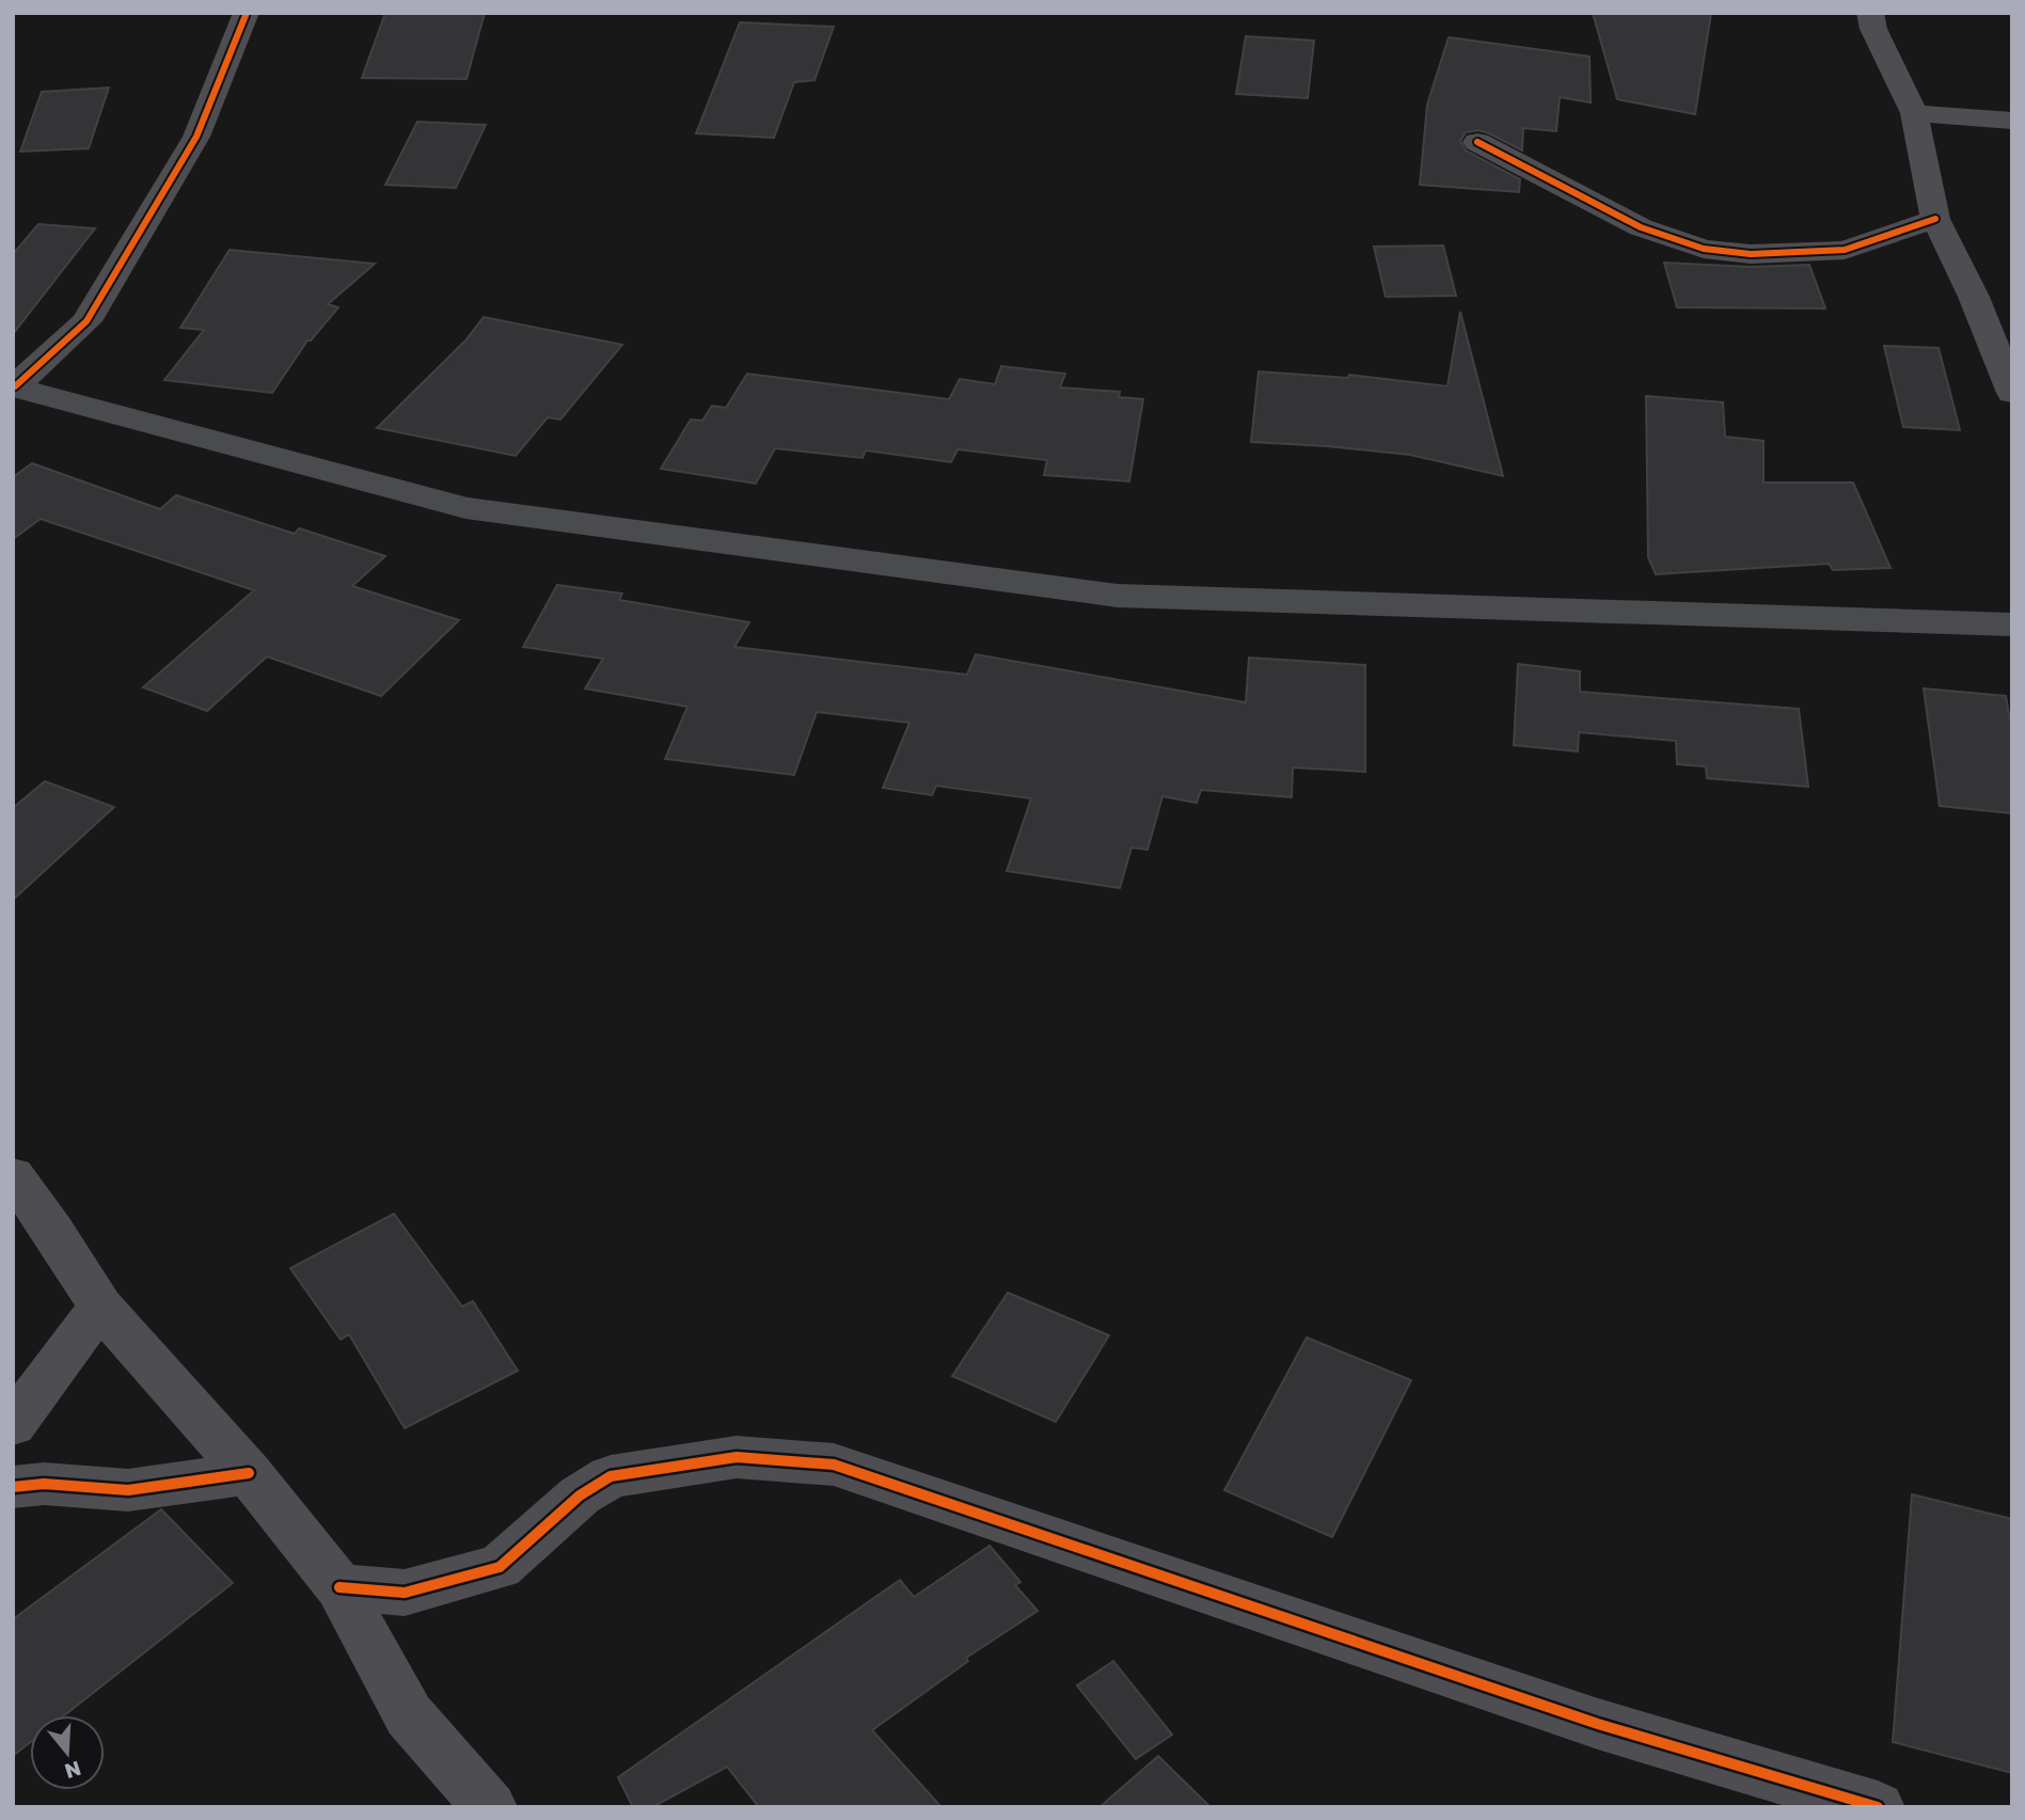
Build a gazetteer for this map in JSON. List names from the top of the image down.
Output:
{
  "north": "bottom"
}
